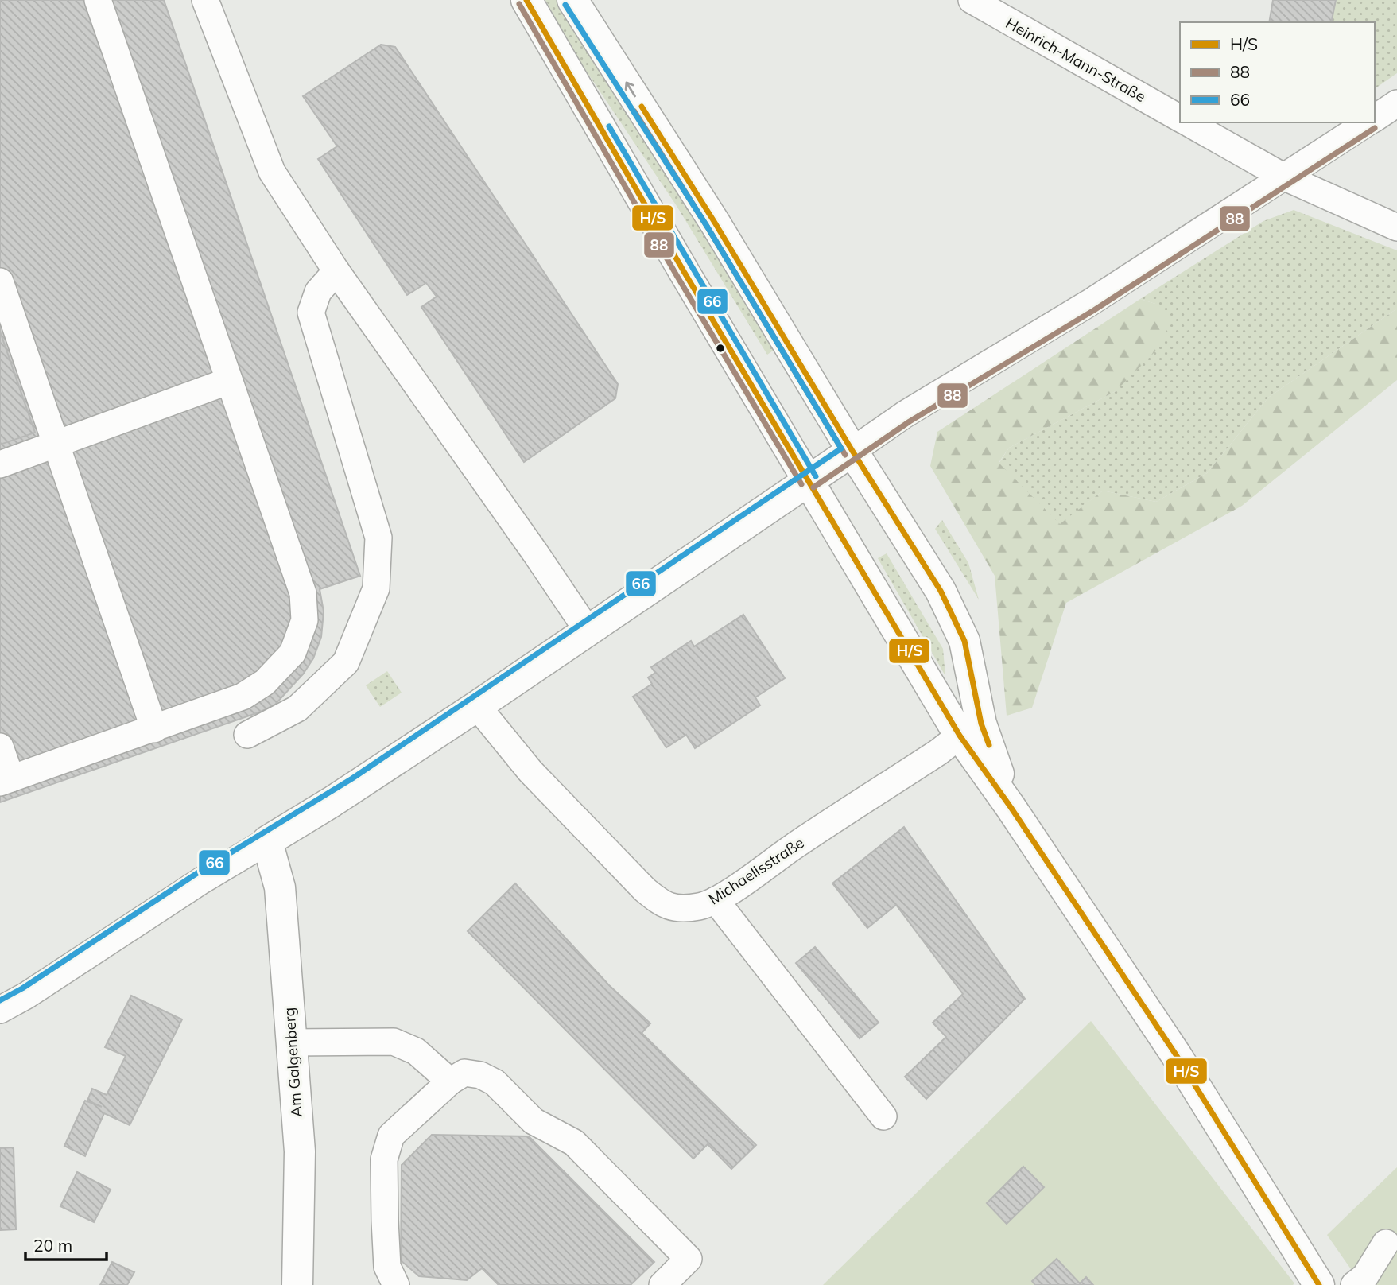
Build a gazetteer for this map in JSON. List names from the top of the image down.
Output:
{
  "streets": {
    "main road": ["Am Galgenberg"],
    "street": ["Heinrich-Mann-Straße", "Michaelisstraße"]
  },
  "lines": ["transit line H/S", "transit line 88", "transit line 66"],
  "legend": ["H/S", "88", "66"],
  "scale_bar": "20 m"
}
